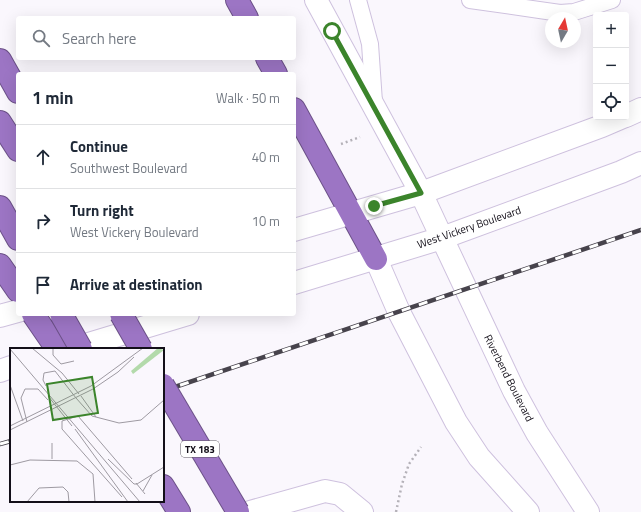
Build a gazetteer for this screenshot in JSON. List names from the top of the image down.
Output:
{
  "streets": {
    "highway": ["TX 183"],
    "main road": ["West Vickery Boulevard", "Riverbend Boulevard"]
  },
  "crossings": [
    ["West Vickery Boulevard", "Riverbend Boulevard"]
  ],
  "north": "top",
  "page": {
    "map_buttons": ["+", "−"],
    "search": "Search here",
    "heading": ["1 min", "Walk · 50 m"],
    "list": [
      ["Continue", "Southwest Boulevard", "40 m"],
      ["Turn right", "West Vickery Boulevard", "10 m"],
      "Arrive at destination"
    ]
  }
}
